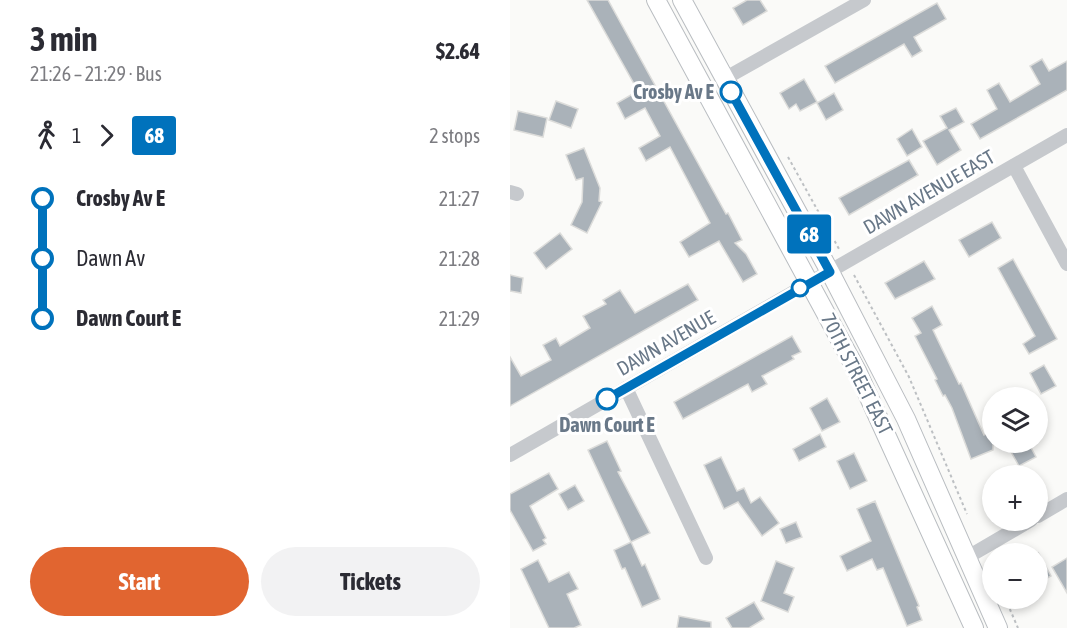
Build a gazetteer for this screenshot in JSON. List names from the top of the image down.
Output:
{
  "streets": {
    "main road": ["70TH STREET EAST"],
    "street": ["DAWN AVENUE EAST", "DAWN AVENUE"]
  },
  "crossings": [
    ["DAWN AVENUE EAST", "DAWN AVENUE"],
    ["DAWN AVENUE EAST", "70TH STREET EAST"],
    ["DAWN AVENUE", "70TH STREET EAST"]
  ],
  "places": ["Crosby Av E", "Dawn Court E"],
  "lines": ["bus line 68"],
  "page": {
    "heading": ["3 min", "21:26 – 21:29 · Bus", "$2.64"],
    "on_map": "68",
    "legs": ["1", "68", "2 stops"],
    "list": [
      {
        "name": "Crosby Av E",
        "value": "21:27"
      },
      {
        "name": "Dawn Av",
        "value": "21:28"
      },
      {
        "name": "Dawn Court E",
        "value": "21:29"
      }
    ],
    "map_buttons": ["+", "−"],
    "buttons": ["Start", "Tickets"]
  }
}
